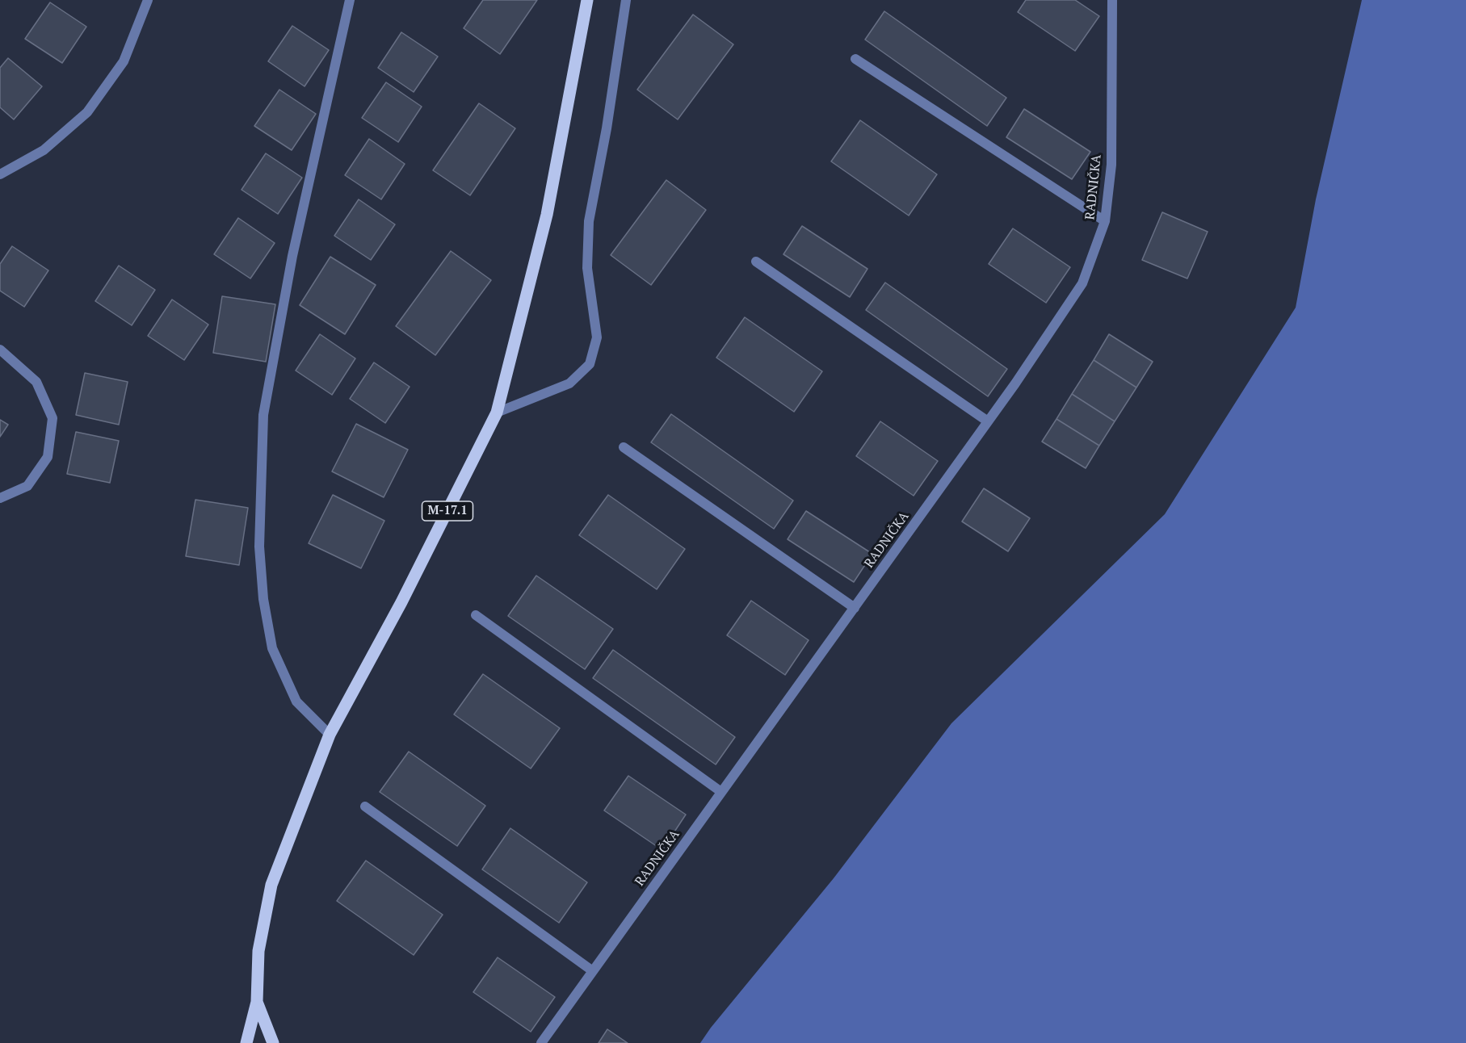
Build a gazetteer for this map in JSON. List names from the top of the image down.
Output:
{
  "streets": {
    "main road": ["M-17.1"],
    "street": ["RADNIČKA"]
  }
}
